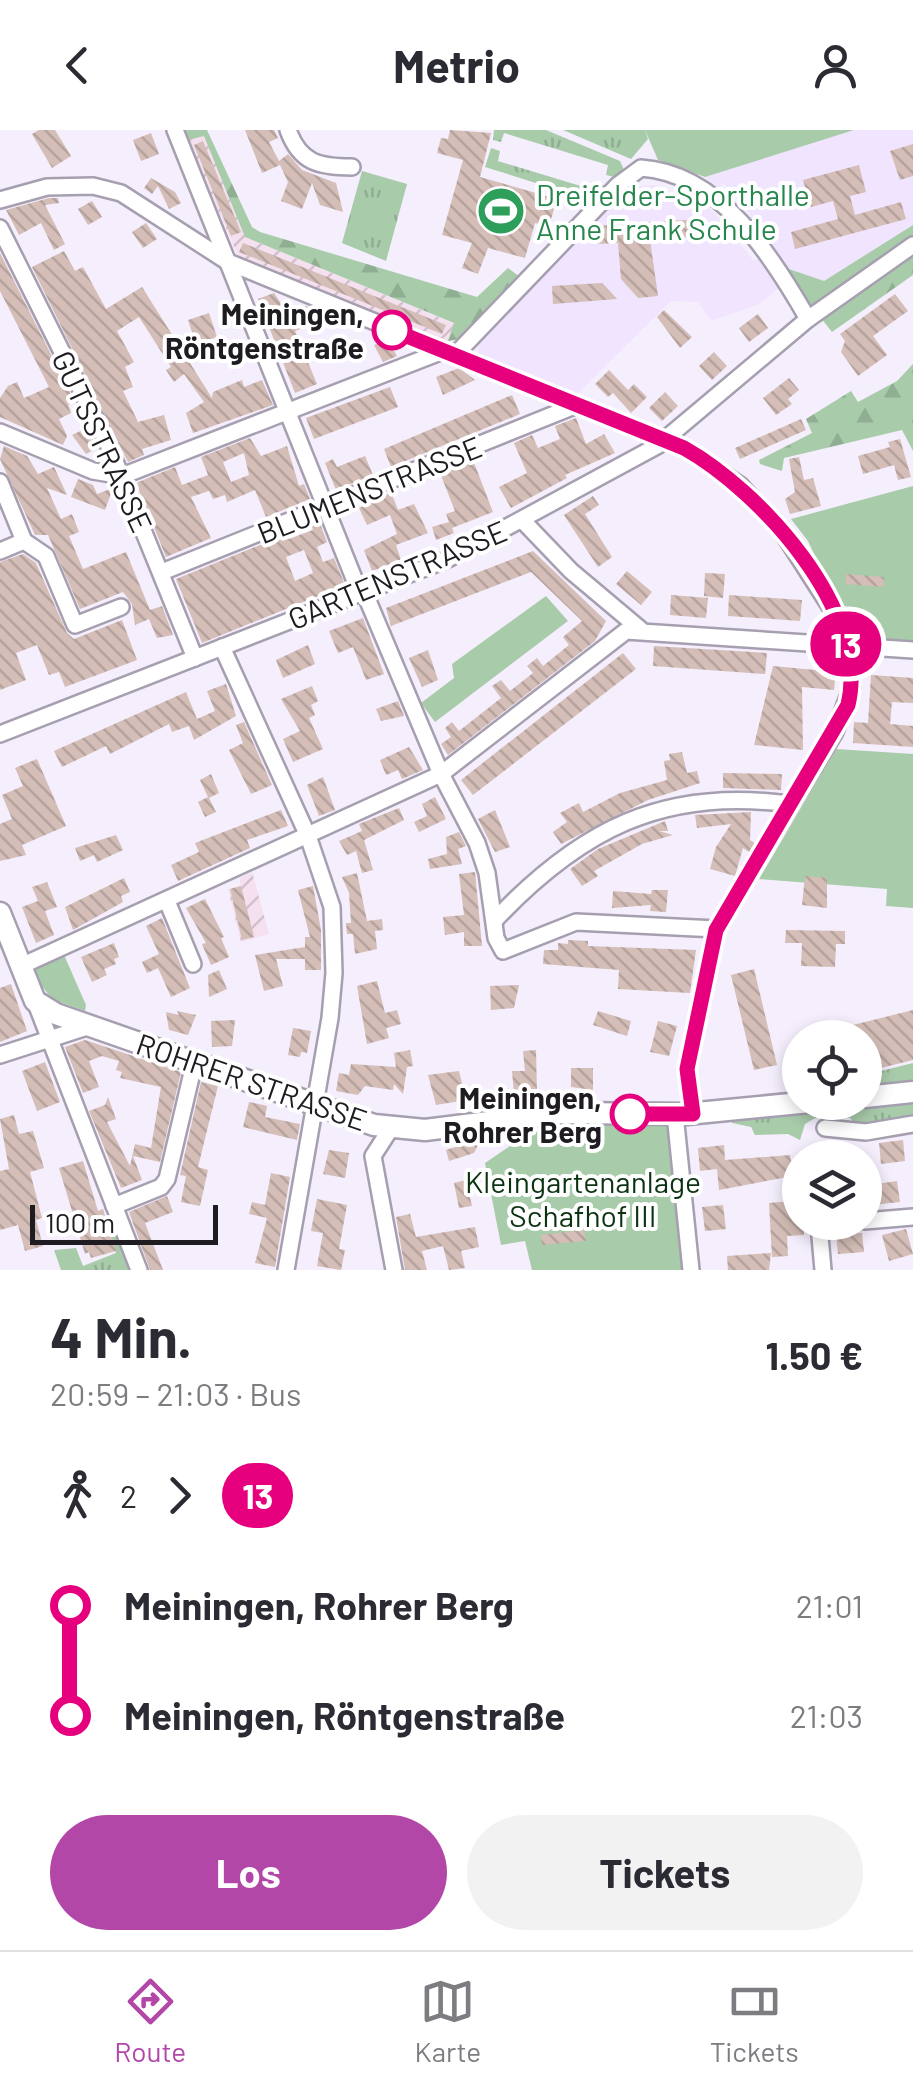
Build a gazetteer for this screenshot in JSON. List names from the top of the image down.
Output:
{
  "streets": {
    "main road": ["ROHRER STRASSE"],
    "street": ["GUTSSTRASSE", "BLUMENSTRASSE", "GARTENSTRASSE"]
  },
  "crossings": [
    ["GUTSSTRASSE", "BLUMENSTRASSE"],
    ["GUTSSTRASSE", "GARTENSTRASSE"]
  ],
  "parks": ["Kleingartenanlage Schafhof III"],
  "places": {
    "sports": ["Dreifelder-Sporthalle Anne Frank Schule"],
    "other": ["Meiningen, Röntgenstraße", "Meiningen, Rohrer Berg"]
  },
  "lines": ["bus line 13"],
  "scale_bar": "100 m",
  "page": {
    "header": "Metrio",
    "on_map": "13",
    "scale": "100 m",
    "heading": ["4 Min.", "20:59 – 21:03 · Bus", "1.50 €"],
    "legs": ["2", "13"],
    "list": [
      {
        "name": "Meiningen, Rohrer Berg",
        "value": "21:01"
      },
      {
        "name": "Meiningen, Röntgenstraße",
        "value": "21:03"
      }
    ],
    "buttons": ["Los", "Tickets"],
    "tabs": ["Route", "Karte", "Tickets"]
  }
}
